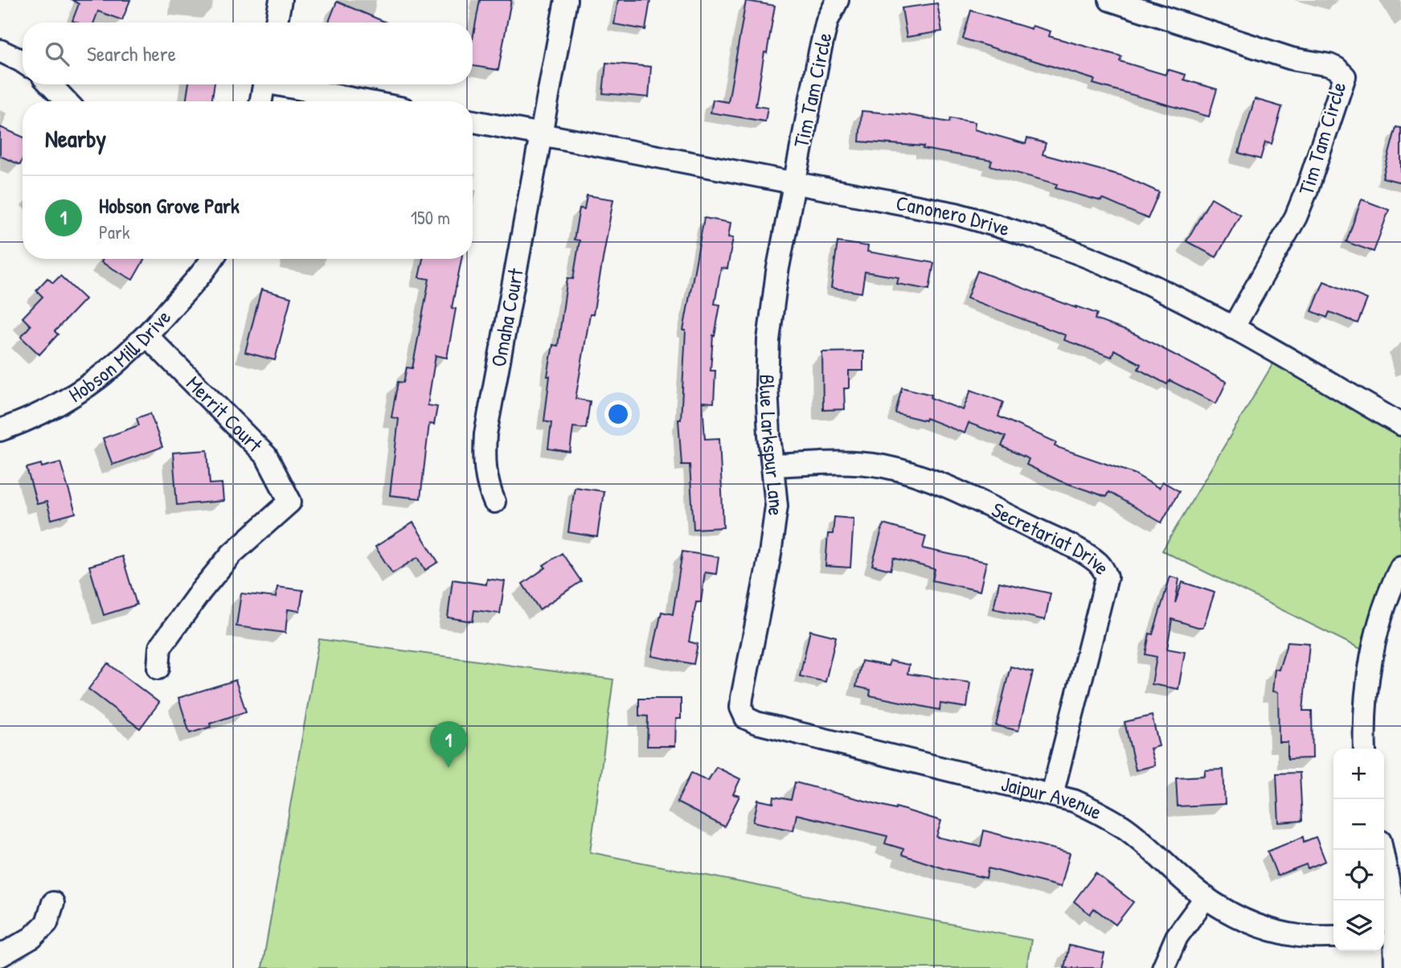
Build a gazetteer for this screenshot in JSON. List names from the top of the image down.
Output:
{
  "streets": {
    "street": [
      "Tim Tam Circle",
      "Canonero Drive",
      "Omaha Court",
      "Hobson Mill Drive",
      "Merrit Court",
      "Blue Larkspur Lane",
      "Secretariat Drive",
      "Jaipur Avenue"
    ]
  },
  "crossings": [
    ["Tim Tam Circle", "Canonero Drive"],
    ["Tim Tam Circle", "Blue Larkspur Lane"],
    ["Canonero Drive", "Omaha Court"],
    ["Canonero Drive", "Blue Larkspur Lane"],
    ["Hobson Mill Drive", "Merrit Court"],
    ["Blue Larkspur Lane", "Secretariat Drive"],
    ["Blue Larkspur Lane", "Jaipur Avenue"],
    ["Secretariat Drive", "Jaipur Avenue"]
  ],
  "page": {
    "search": "Search here",
    "heading": "Nearby",
    "list": [
      {
        "mark": "1",
        "name": "Hobson Grove Park",
        "note": "Park",
        "value": "150 m"
      }
    ],
    "pins": "1",
    "map_buttons": ["+", "−"]
  }
}
